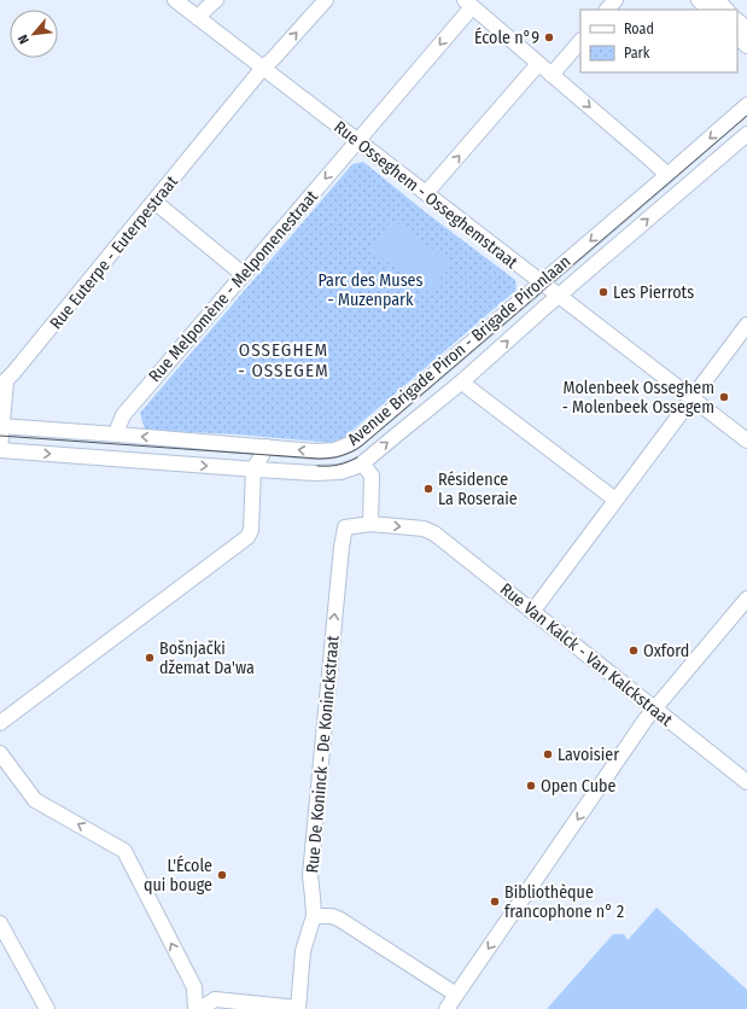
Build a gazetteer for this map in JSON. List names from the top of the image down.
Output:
{
  "streets": {
    "street": [
      "Rue Osseghem - Osseghemstraat",
      "Rue Euterpe - Euterpestraat",
      "Rue Melpomène - Melpomenestraat",
      "Avenue Brigade Piron - Brigade Pironlaan",
      "Rue Van Kalck - Van Kalckstraat",
      "Rue De Koninck - De Koninckstraat"
    ]
  },
  "crossings": [
    ["Rue Osseghem - Osseghemstraat", "Rue Euterpe - Euterpestraat"],
    ["Rue Osseghem - Osseghemstraat", "Rue Melpomène - Melpomenestraat"],
    ["Rue Osseghem - Osseghemstraat", "Avenue Brigade Piron - Brigade Pironlaan"],
    ["Rue Euterpe - Euterpestraat", "Avenue Brigade Piron - Brigade Pironlaan"],
    ["Rue Melpomène - Melpomenestraat", "Avenue Brigade Piron - Brigade Pironlaan"],
    ["Rue Van Kalck - Van Kalckstraat", "Rue De Koninck - De Koninckstraat"]
  ],
  "one_way": ["Rue Van Kalck - Van Kalckstraat", "Rue De Koninck - De Koninckstraat"],
  "districts": ["OSSEGHEM - OSSEGEM"],
  "parks": ["Parc des Muses - Muzenpark"],
  "places": [
    "École n°9",
    "Les Pierrots",
    "Molenbeek Osseghem - Molenbeek Ossegem",
    "Résidence La Roseraie",
    "Oxford",
    "Bošnjački džemat Da'wa",
    "Lavoisier",
    "Open Cube",
    "L'École qui bouge",
    "Bibliothèque francophone n° 2"
  ],
  "legend": ["Road", "Park"],
  "north": "bottom left"
}
